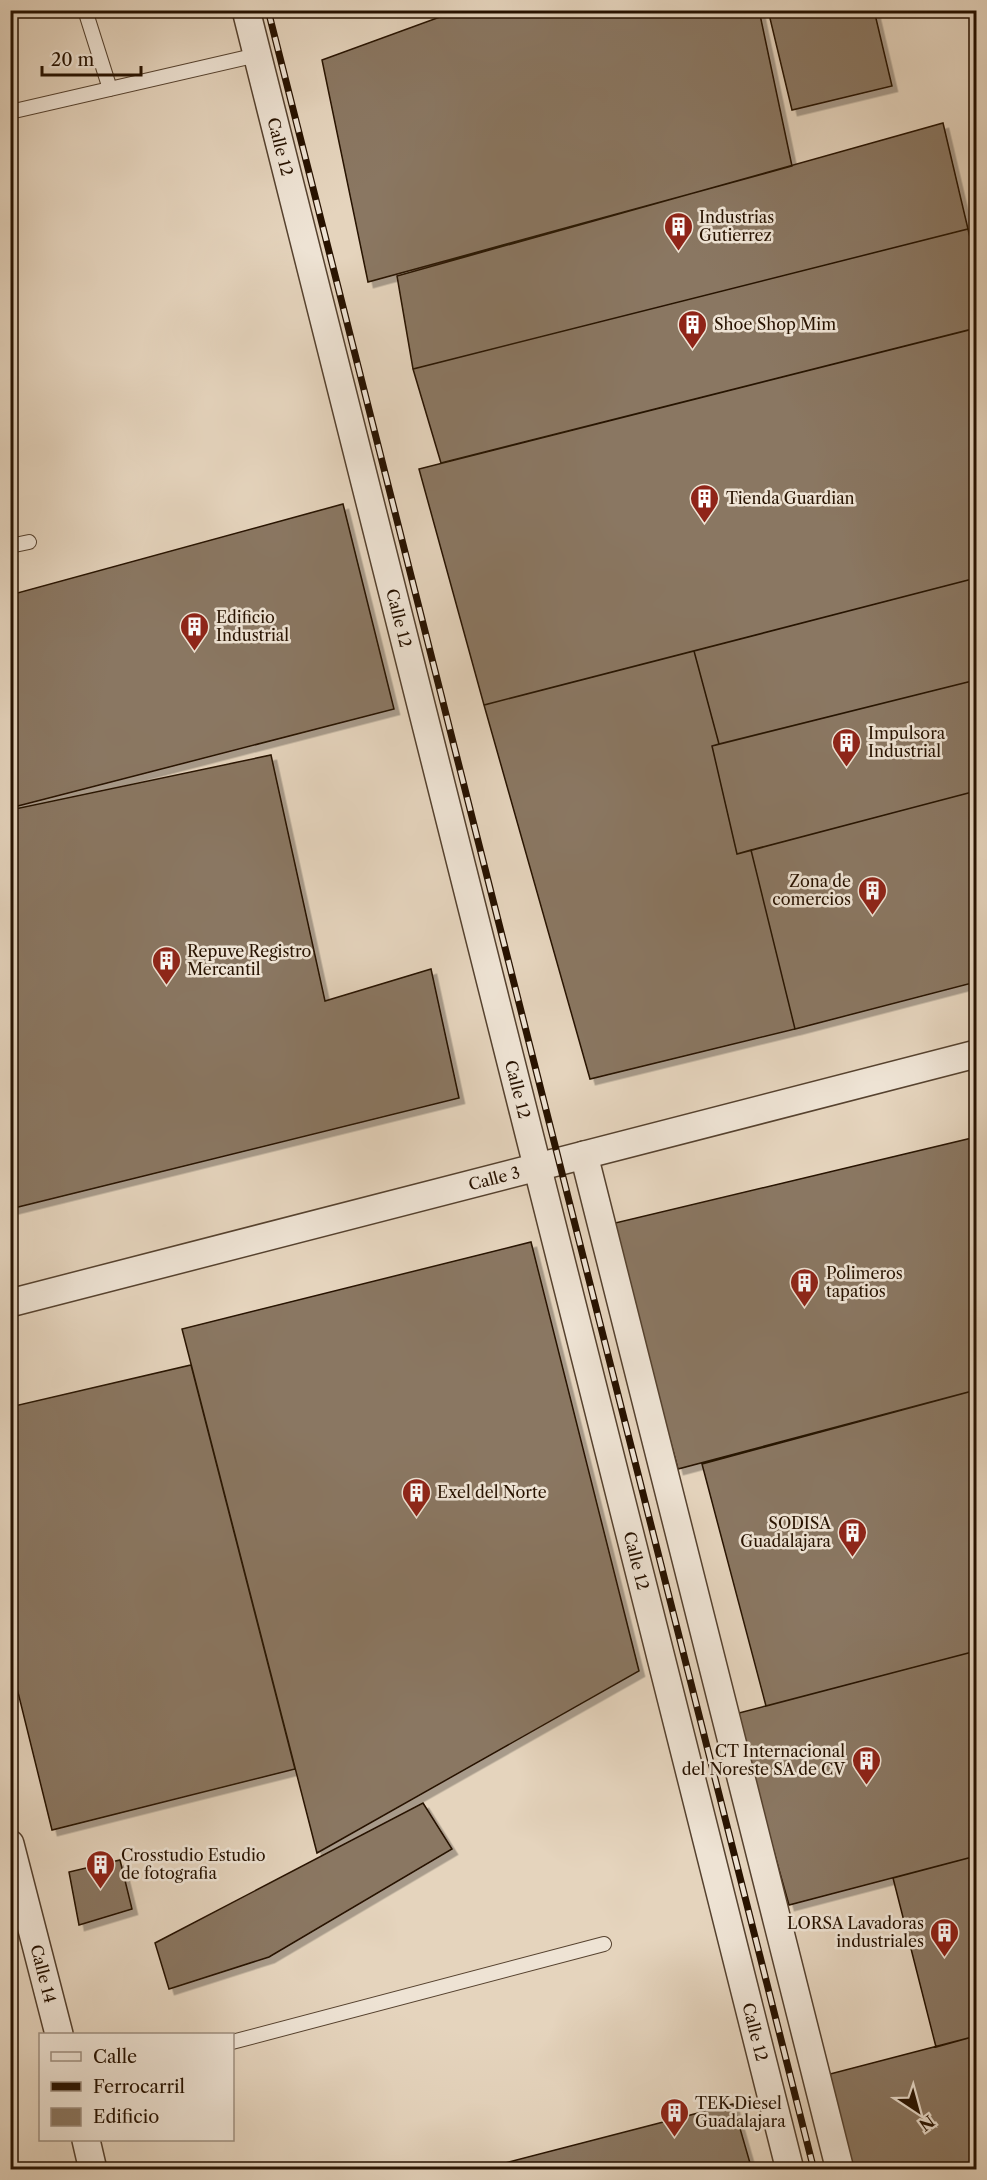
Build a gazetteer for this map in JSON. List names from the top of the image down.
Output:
{
  "streets": {
    "street": ["Calle 12", "Calle 3", "Calle 14"]
  },
  "crossings": [
    ["Calle 12", "Calle 3"]
  ],
  "places": {
    "building": [
      "Industrias Gutierrez",
      "Shoe Shop Mim",
      "Tienda Guardian",
      "Edificio Industrial",
      "Impulsora Industrial",
      "Zona de comercios",
      "Repuve Registro Mercantil",
      "Polimeros tapatios",
      "Exel del Norte",
      "SODISA Guadalajara",
      "CT Internacional del Noreste SA de CV",
      "Crosstudio Estudio de fotografia",
      "LORSA Lavadoras industriales",
      "TEK Diesel Guadalajara"
    ]
  },
  "legend": ["Calle", "Ferrocarril", "Edificio"],
  "scale_bar": "20 m",
  "north": "bottom right"
}
